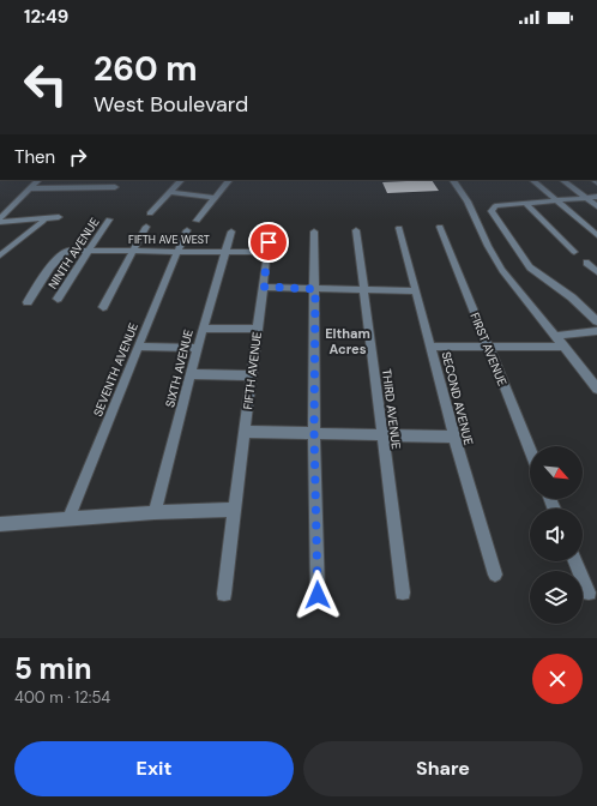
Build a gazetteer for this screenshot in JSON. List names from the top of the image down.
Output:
{
  "streets": {
    "street": [
      "FIFTH AVE WEST",
      "NINTH AVENUE",
      "FIRST AVENUE",
      "SIXTH AVENUE",
      "SEVENTH AVENUE",
      "FIFTH AVENUE",
      "SECOND AVENUE",
      "THIRD AVENUE"
    ]
  },
  "crossings": [
    ["FIFTH AVE WEST", "NINTH AVENUE"],
    ["FIFTH AVE WEST", "SIXTH AVENUE"],
    ["FIFTH AVE WEST", "SEVENTH AVENUE"],
    ["FIFTH AVE WEST", "FIFTH AVENUE"]
  ],
  "districts": ["Eltham Acres"],
  "north": "bottom right",
  "page": {
    "status": "12:49",
    "turn": ["260 m", "West Boulevard"],
    "then": "Then",
    "heading": ["5 min", "400 m · 12:54"],
    "buttons": ["Exit", "Share"]
  }
}
